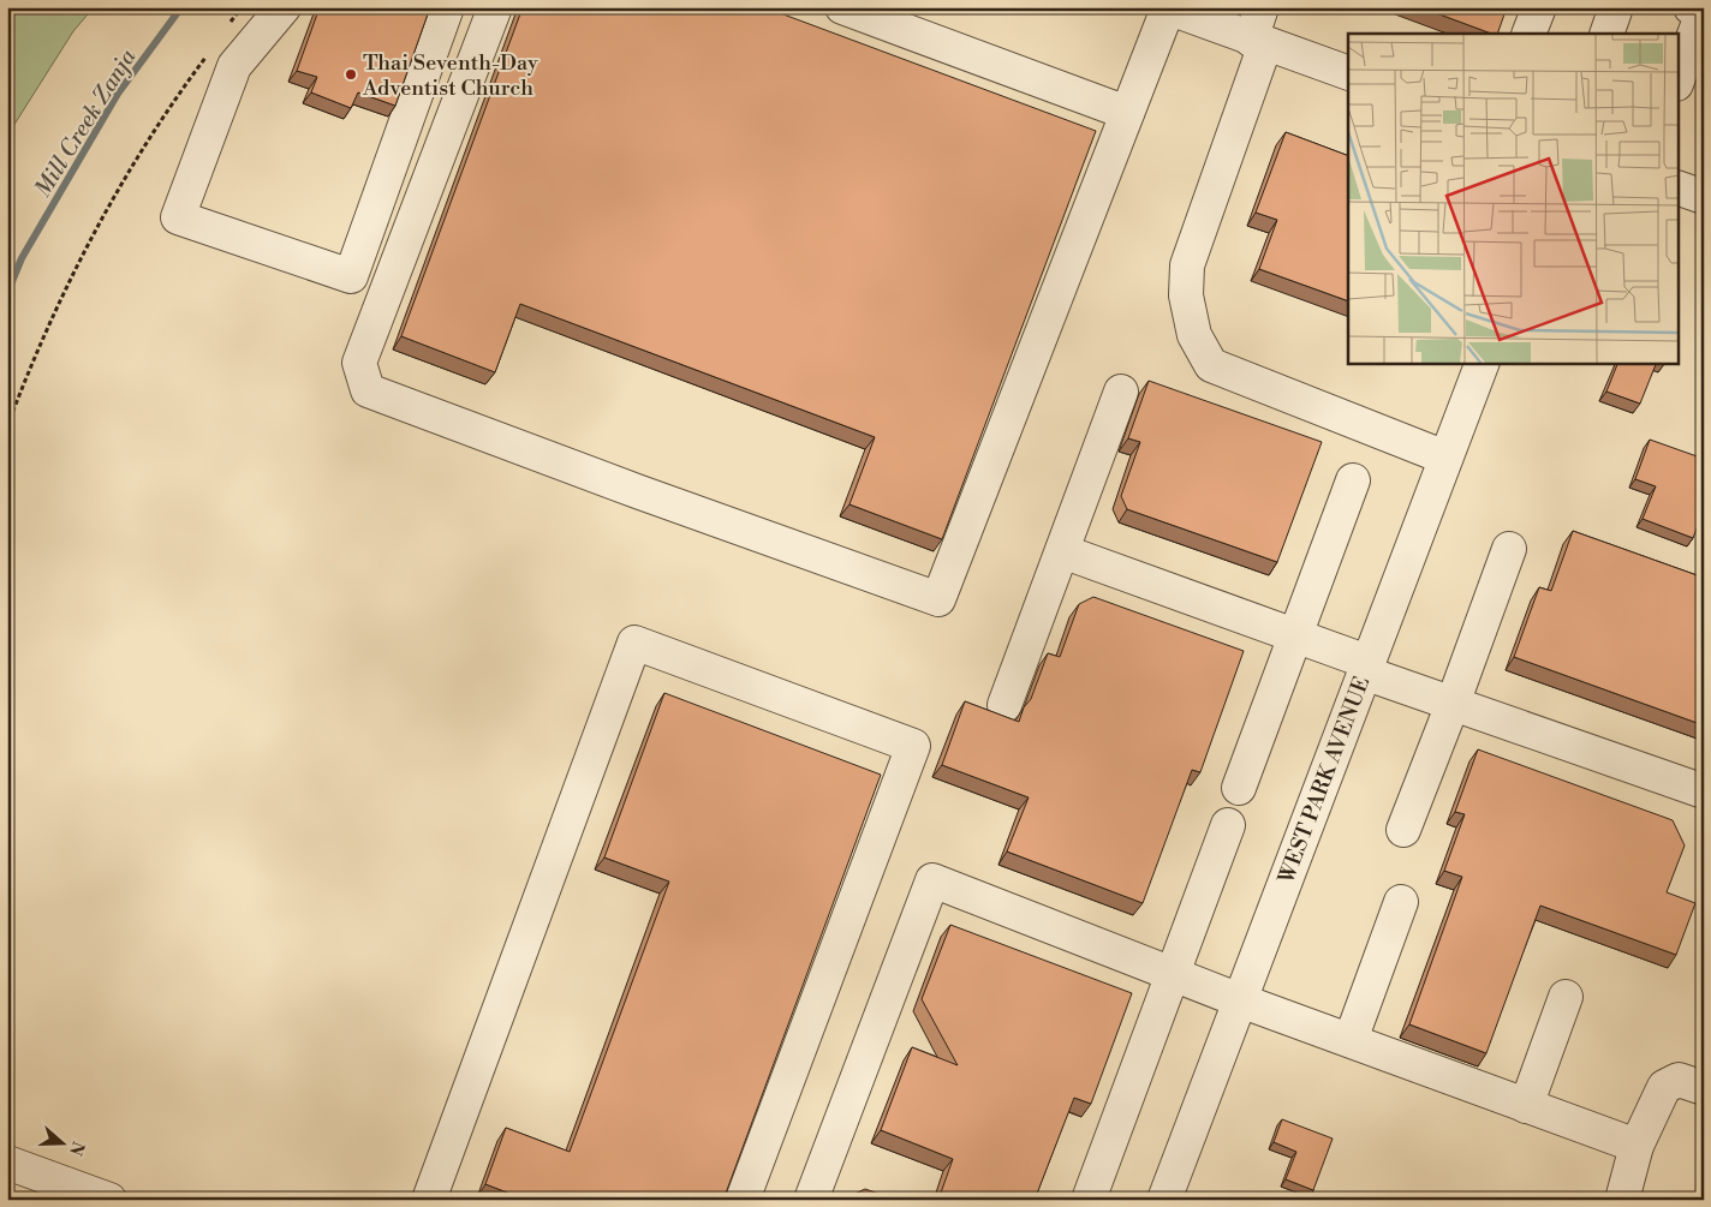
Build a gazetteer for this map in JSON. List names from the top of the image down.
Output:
{
  "streets": {
    "street": ["WEST PARK AVENUE"]
  },
  "water": ["Mill Creek Zanja"],
  "places": ["Thai Seventh-Day Adventist Church"],
  "north": "right"
}
